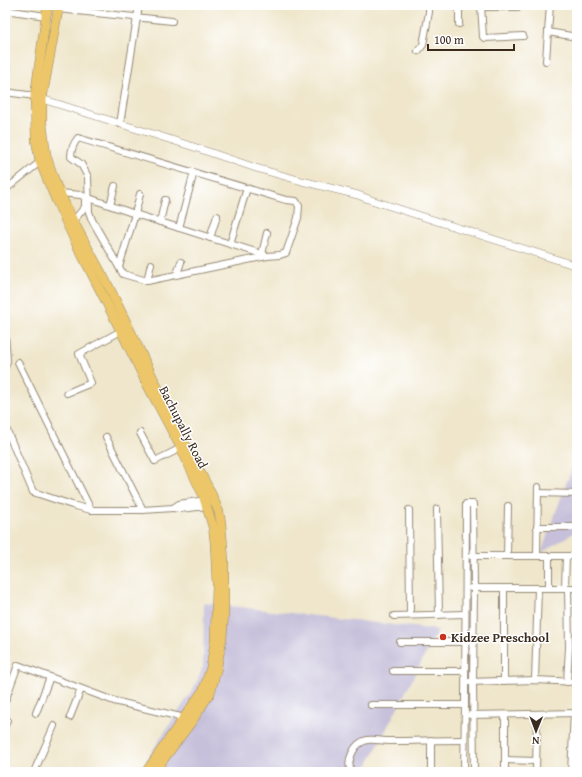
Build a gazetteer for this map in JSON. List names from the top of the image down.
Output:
{
  "streets": {
    "main road": ["Bachupally Road"]
  },
  "places": ["Kidzee Preschool"],
  "scale_bar": "100 m",
  "north": "bottom"
}
